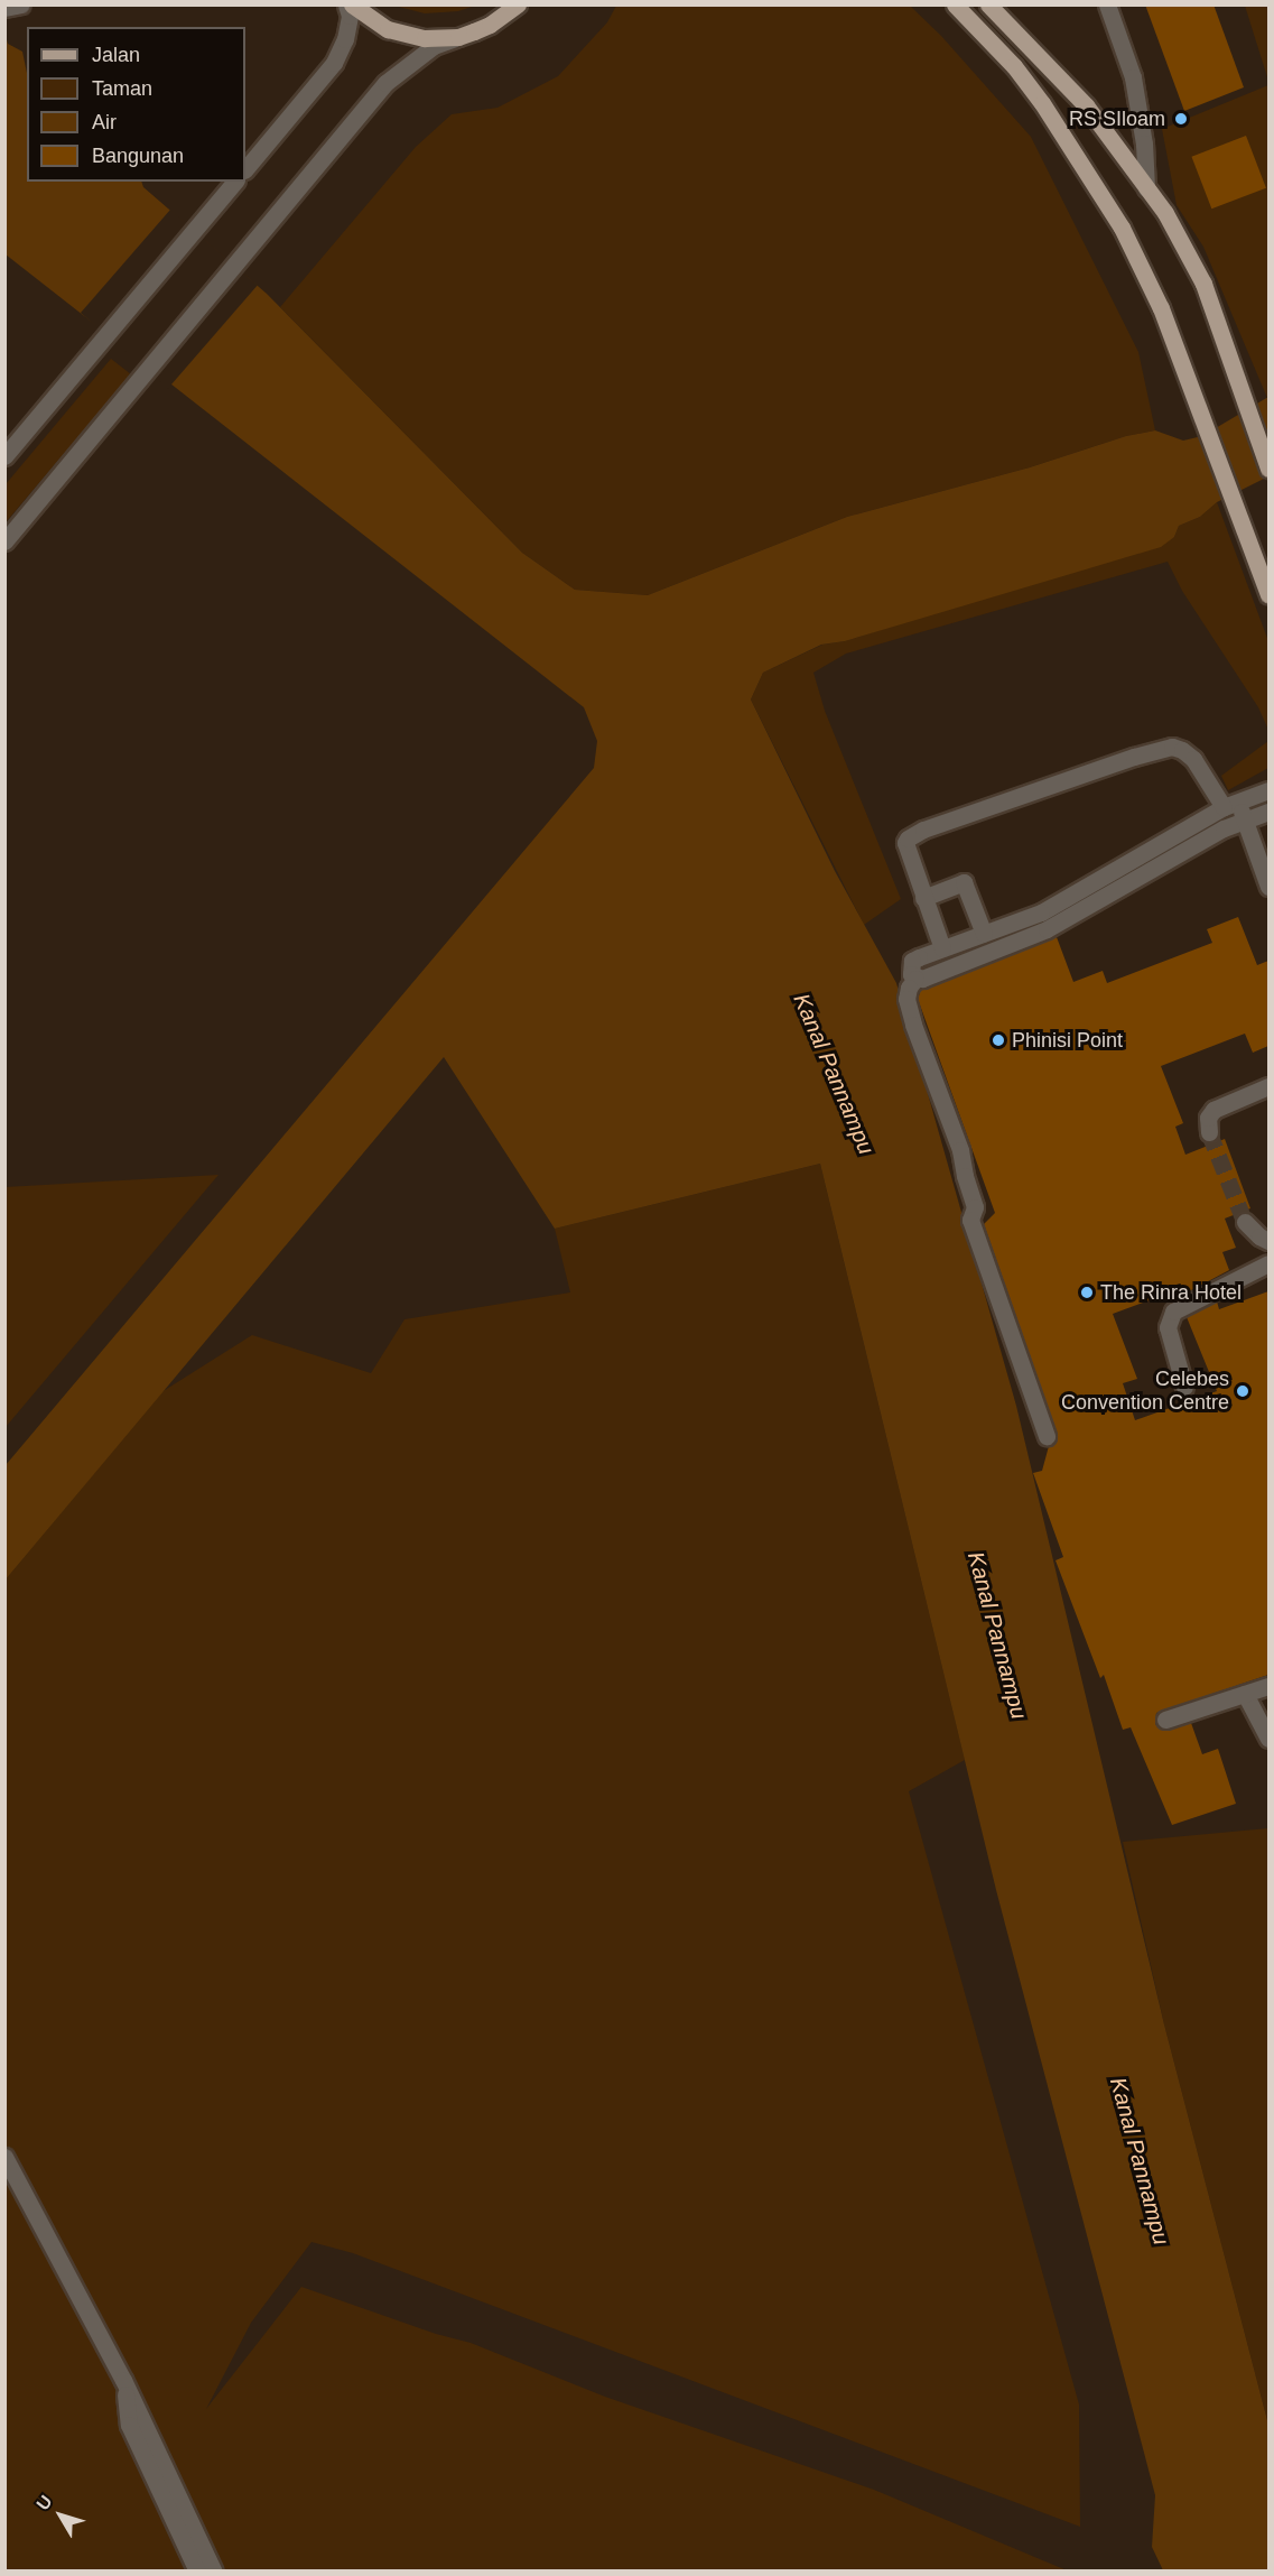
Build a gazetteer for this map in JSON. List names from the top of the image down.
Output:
{
  "water": ["Kanal Pannampu"],
  "places": [
    "RS SIloam",
    "Phinisi Point",
    "The Rinra Hotel",
    "Celebes Convention Centre"
  ],
  "legend": [
    "Jalan",
    "Taman",
    "Air",
    "Bangunan"
  ],
  "north": "top left"
}
